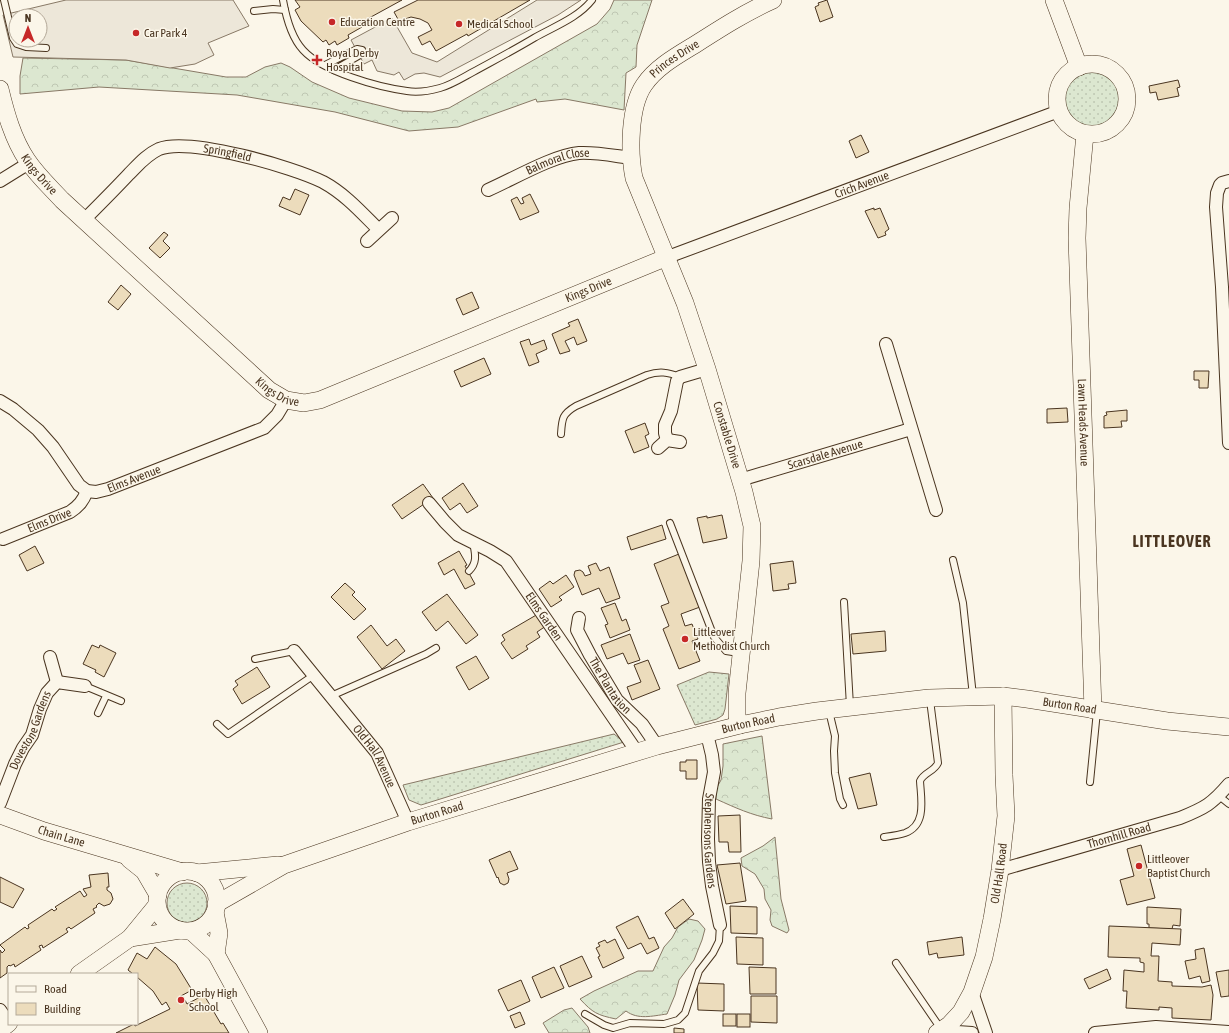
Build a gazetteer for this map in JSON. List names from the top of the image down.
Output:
{
  "streets": {
    "street": [
      "Princes Drive",
      "Springfield",
      "Balmoral Close",
      "Kings Drive",
      "Crich Avenue",
      "Lawn Heads Avenue",
      "Constable Drive",
      "Scarsdale Avenue",
      "Elms Avenue",
      "Elms Drive",
      "Elms Garden",
      "The Plantation",
      "Burton Road",
      "Dovestone Gardens",
      "Old Hall Avenue",
      "Chain Lane",
      "Thornhill Road",
      "Stephensons Gardens",
      "Old Hall Road"
    ]
  },
  "crossings": [
    ["Princes Drive", "Balmoral Close"],
    ["Princes Drive", "Constable Drive"],
    ["Springfield", "Kings Drive"],
    ["Balmoral Close", "Constable Drive"],
    ["Kings Drive", "Crich Avenue"],
    ["Kings Drive", "Constable Drive"],
    ["Kings Drive", "Elms Avenue"],
    ["Crich Avenue", "Lawn Heads Avenue"],
    ["Crich Avenue", "Constable Drive"],
    ["Lawn Heads Avenue", "Burton Road"],
    ["Constable Drive", "Scarsdale Avenue"],
    ["Constable Drive", "Burton Road"],
    ["Elms Avenue", "Elms Drive"],
    ["Elms Garden", "Burton Road"],
    ["The Plantation", "Burton Road"],
    ["Burton Road", "Old Hall Avenue"],
    ["Burton Road", "Chain Lane"],
    ["Burton Road", "Stephensons Gardens"],
    ["Burton Road", "Old Hall Road"],
    ["Thornhill Road", "Old Hall Road"]
  ],
  "districts": ["LITTLEOVER"],
  "places": {
    "other": [
      "Education Centre",
      "Medical School",
      "Car Park 4",
      "Littleover Methodist Church",
      "Littleover Baptist Church",
      "Derby High School"
    ],
    "health": ["Royal Derby Hospital"]
  },
  "legend": ["Road", "Building"],
  "north": "top"
}
